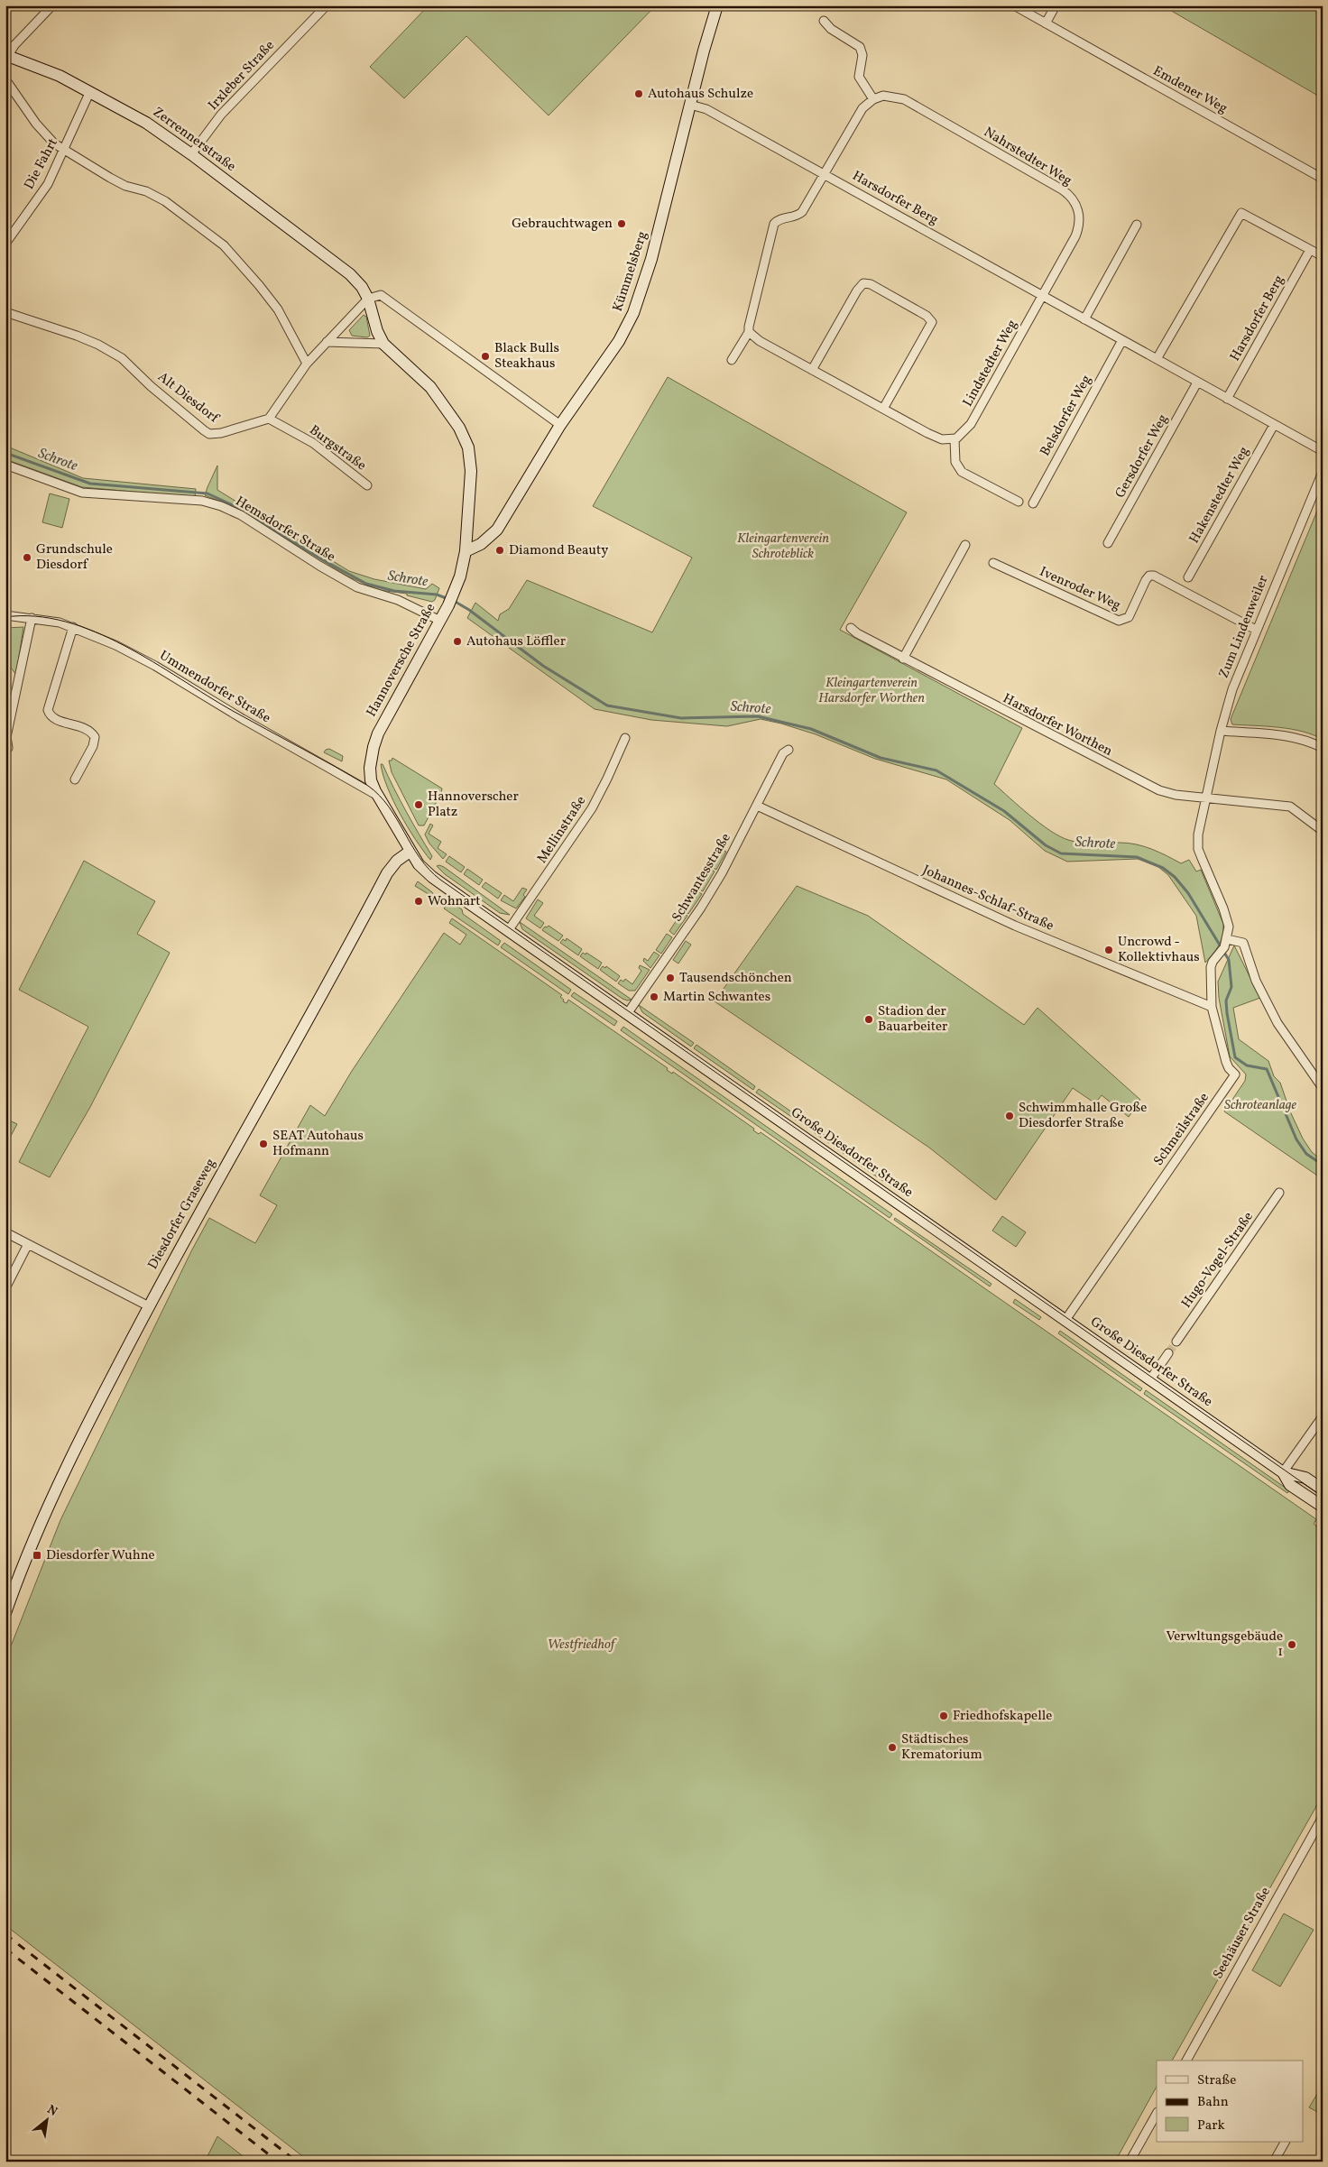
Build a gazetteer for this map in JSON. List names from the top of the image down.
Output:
{
  "streets": {
    "main road": [
      "Zerrennerstraße",
      "Kümmelsberg",
      "Hannoversche Straße",
      "Große Diesdorfer Straße",
      "Diesdorfer Graseweg"
    ],
    "street": [
      "Irxleber Straße",
      "Emdener Weg",
      "Nahrstedter Weg",
      "Die Fahrt",
      "Harsdorfer Berg",
      "Lindstedter Weg",
      "Alt Diesdorf",
      "Belsdorfer Weg",
      "Burgstraße",
      "Gersdorfer Weg",
      "Hakenstedter Weg",
      "Hemsdorfer Straße",
      "Ivenroder Weg",
      "Zum Lindenweiler",
      "Ummendorfer Straße",
      "Harsdorfer Worthen",
      "Mellinstraße",
      "Schwantesstraße",
      "Johannes-Schlaf-Straße",
      "Schmeilstraße",
      "Hugo-Vogel-Straße",
      "Seehäuser Straße"
    ]
  },
  "crossings": [
    ["Irxleber Straße", "Zerrennerstraße"],
    ["Zerrennerstraße", "Die Fahrt"],
    ["Zerrennerstraße", "Hannoversche Straße"],
    ["Nahrstedter Weg", "Harsdorfer Berg"],
    ["Nahrstedter Weg", "Lindstedter Weg"],
    ["Harsdorfer Berg", "Kümmelsberg"],
    ["Harsdorfer Berg", "Lindstedter Weg"],
    ["Harsdorfer Berg", "Belsdorfer Weg"],
    ["Harsdorfer Berg", "Gersdorfer Weg"],
    ["Harsdorfer Berg", "Hakenstedter Weg"],
    ["Kümmelsberg", "Hannoversche Straße"],
    ["Alt Diesdorf", "Burgstraße"],
    ["Hemsdorfer Straße", "Hannoversche Straße"],
    ["Ivenroder Weg", "Zum Lindenweiler"],
    ["Zum Lindenweiler", "Harsdorfer Worthen"],
    ["Zum Lindenweiler", "Schmeilstraße"],
    ["Hannoversche Straße", "Ummendorfer Straße"],
    ["Hannoversche Straße", "Große Diesdorfer Straße"],
    ["Hannoversche Straße", "Diesdorfer Graseweg"],
    ["Mellinstraße", "Große Diesdorfer Straße"],
    ["Schwantesstraße", "Johannes-Schlaf-Straße"],
    ["Schwantesstraße", "Große Diesdorfer Straße"],
    ["Johannes-Schlaf-Straße", "Schmeilstraße"],
    ["Schmeilstraße", "Große Diesdorfer Straße"],
    ["Große Diesdorfer Straße", "Diesdorfer Graseweg"]
  ],
  "water": ["Schrote"],
  "parks": [
    "Kleingartenverein Schroteblick",
    "Kleingartenverein Harsdorfer Worthen",
    "Schroteanlage",
    "Westfriedhof"
  ],
  "places": {
    "other": [
      "Autohaus Schulze",
      "Gebrauchtwagen",
      "Black Bulls Steakhaus",
      "Diamond Beauty",
      "Grundschule Diesdorf",
      "Autohaus Löffler",
      "Hannoverscher Platz",
      "Wohnart",
      "Uncrowd - Kollektivhaus",
      "Tausendschönchen",
      "Martin Schwantes",
      "Stadion der Bauarbeiter",
      "Schwimmhalle Große Diesdorfer Straße",
      "SEAT Autohaus Hofmann",
      "Verwltungsgebäude 1",
      "Friedhofskapelle",
      "Städtisches Krematorium"
    ],
    "transit": ["Diesdorfer Wuhne"]
  },
  "legend": ["Straße", "Bahn", "Park"],
  "north": "top right"
}
